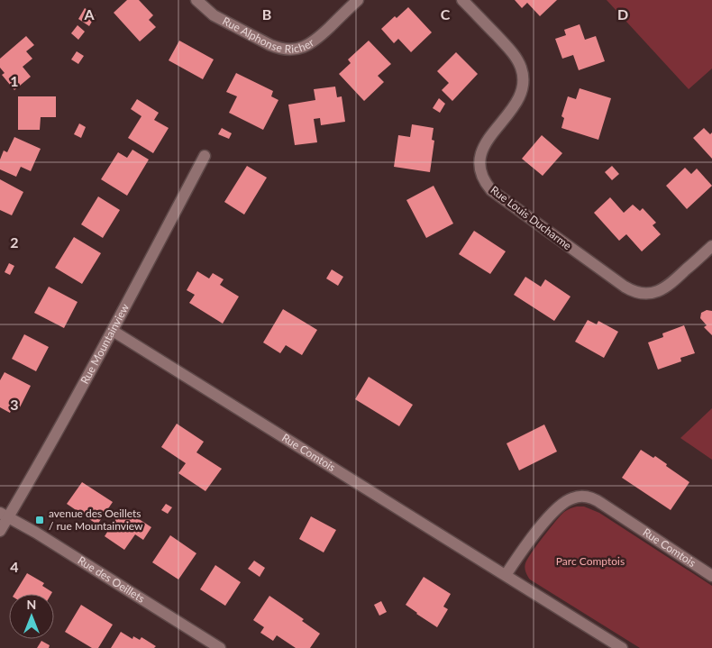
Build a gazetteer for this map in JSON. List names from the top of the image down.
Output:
{
  "streets": {
    "street": [
      "Rue Alphonse Richer",
      "Rue Louis Ducharme",
      "Rue Mountainview",
      "Rue Comtois",
      "Rue des Oeillets"
    ]
  },
  "crossings": [
    ["Rue Mountainview", "Rue Comtois"],
    ["Rue Mountainview", "Rue des Oeillets"]
  ],
  "parks": ["Parc Comptois"],
  "places": {
    "transit": ["avenue des Oeillets / rue Mountainview"]
  },
  "north": "top",
  "grid": {
    "columns": [
      "A",
      "B",
      "C",
      "D"
    ],
    "rows": [
      "1",
      "2",
      "3",
      "4"
    ]
  }
}
